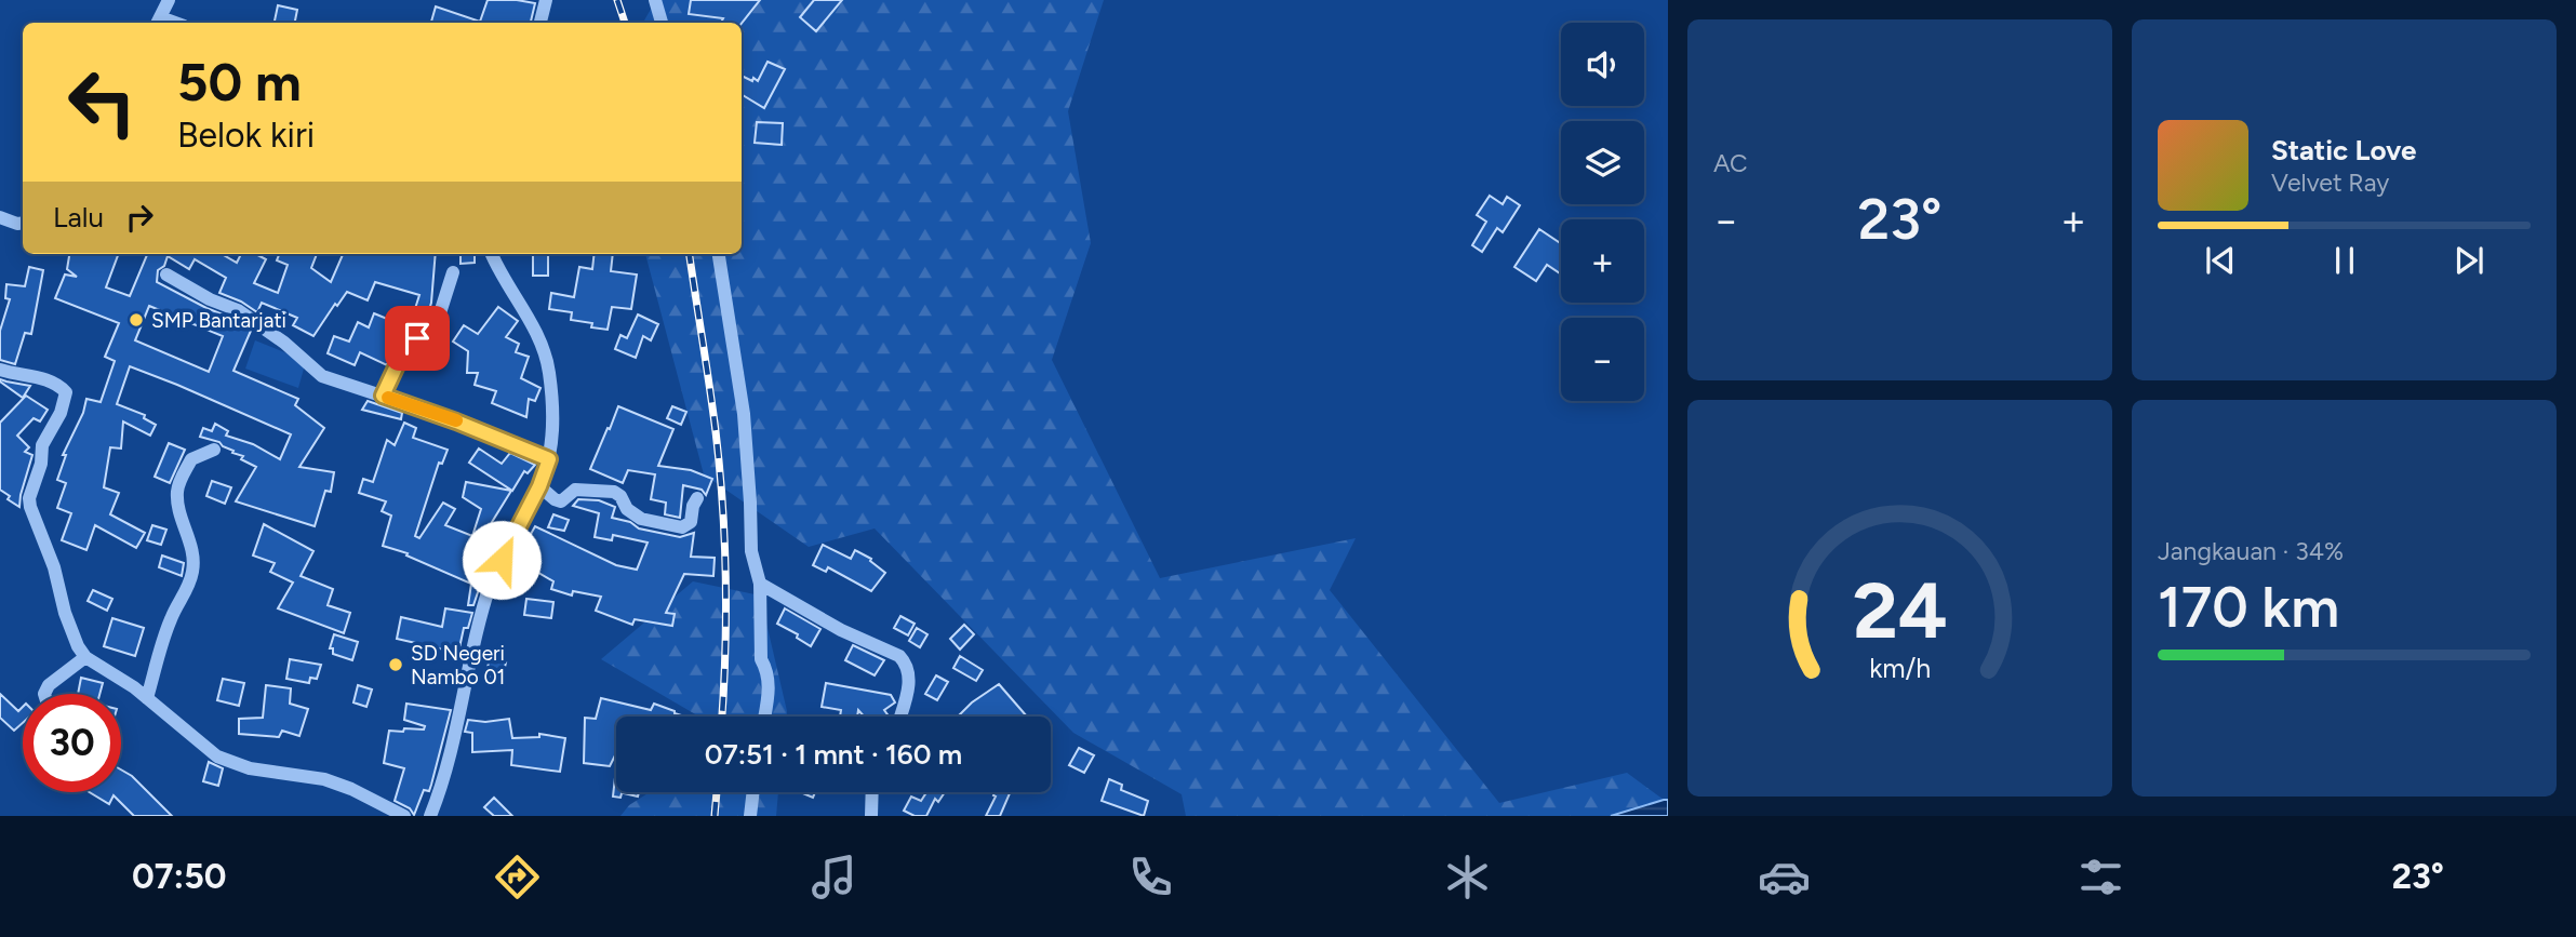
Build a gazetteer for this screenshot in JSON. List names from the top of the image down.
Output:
{
  "places": ["SMP Bantarjati", "SD Negeri Nambo 01"],
  "page": {
    "tile": [
      "AC",
      ["Jangkauan · 34%", "170 km"]
    ],
    "map_buttons": ["+", "−"],
    "turn": ["50 m", "Belok kiri"],
    "song": ["Static Love", "Velvet Ray"],
    "then": "Lalu",
    "heat": ["−", "23°", "+"],
    "limit": "30",
    "trip": "07:51 · 1 mnt · 160 m",
    "tabs": ["07:50", "23°"],
    "gauge": ["24", "km/h"]
  }
}
